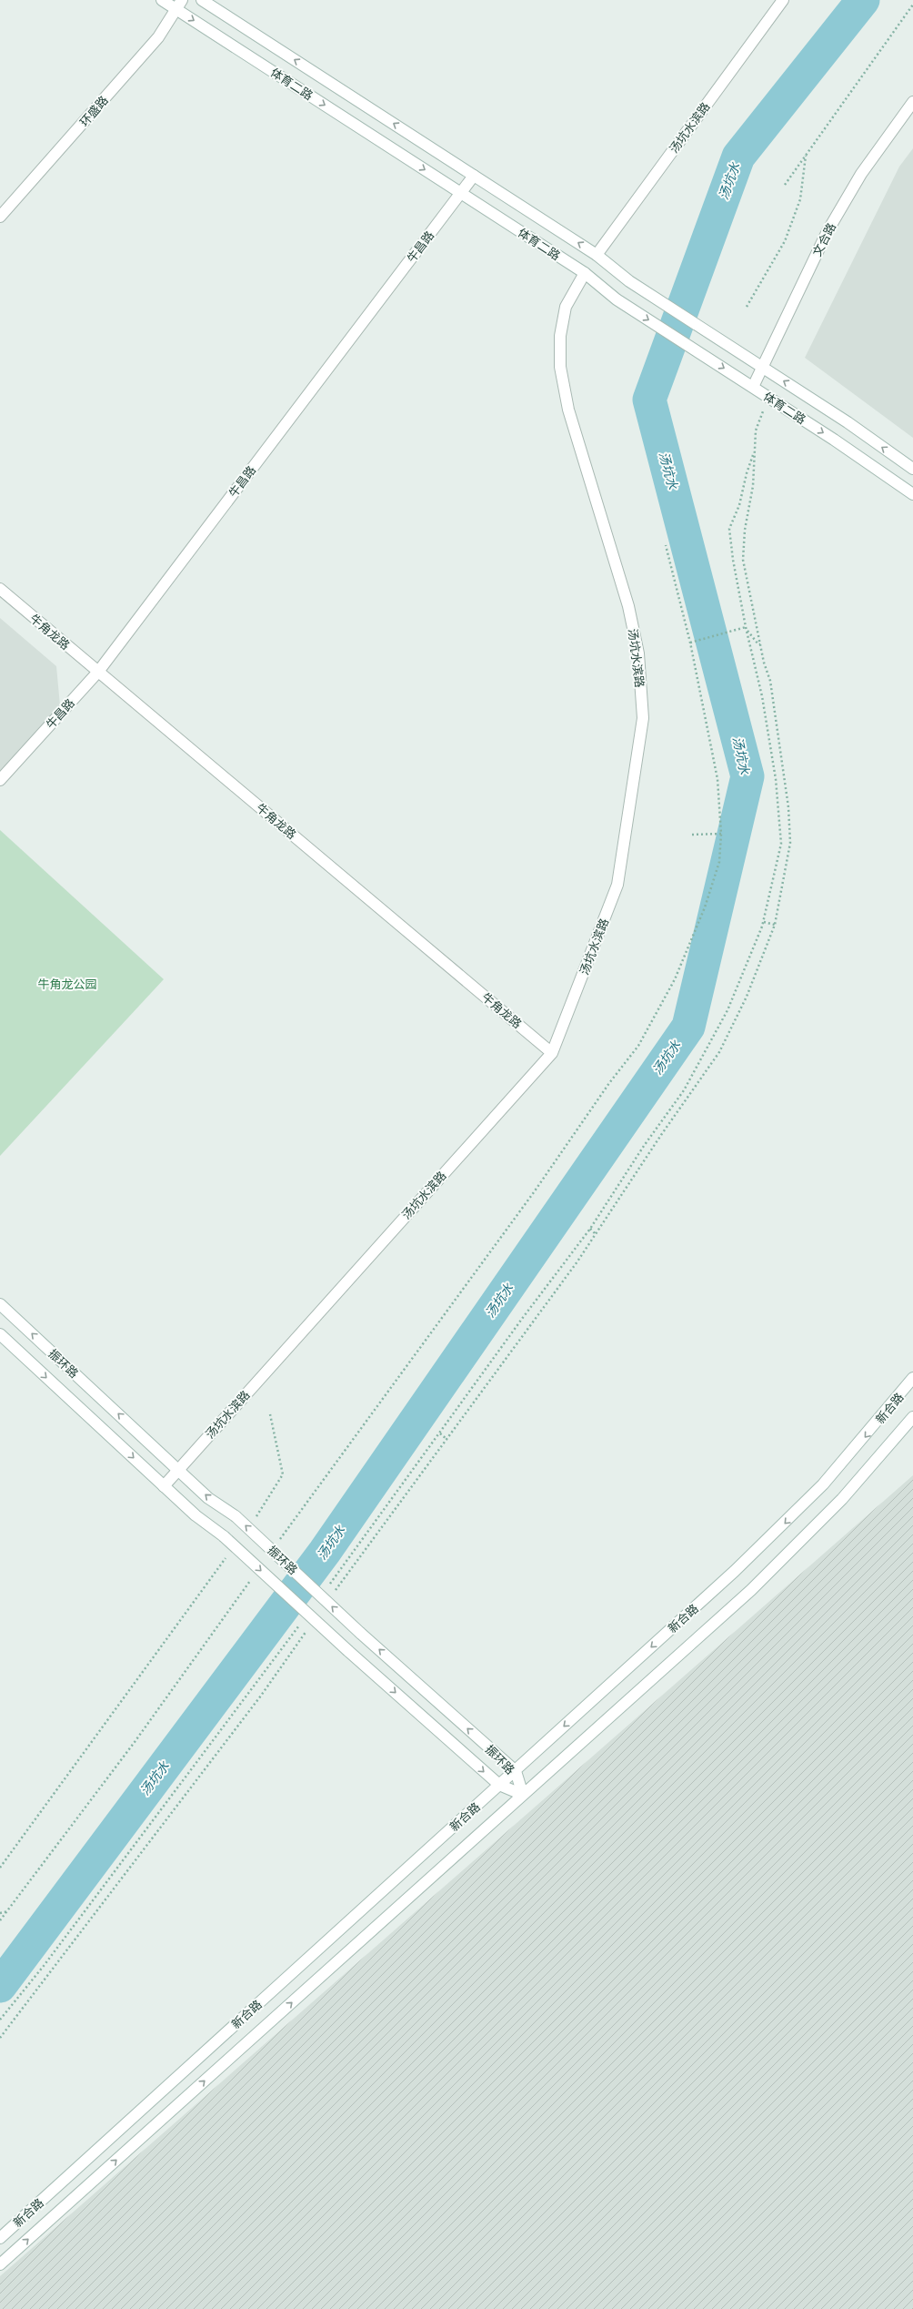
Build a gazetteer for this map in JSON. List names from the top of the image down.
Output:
{
  "streets": {
    "street": [
      "体育二路",
      "环盛路",
      "汤坑水滨路",
      "文合路",
      "牛昌路",
      "牛角龙路",
      "振环路",
      "新合路"
    ]
  },
  "crossings": [
    ["体育二路", "环盛路"],
    ["体育二路", "汤坑水滨路"],
    ["体育二路", "文合路"],
    ["体育二路", "牛昌路"],
    ["汤坑水滨路", "牛角龙路"],
    ["汤坑水滨路", "振环路"],
    ["牛昌路", "牛角龙路"],
    ["振环路", "新合路"]
  ],
  "water": ["汤坑水"],
  "parks": ["牛角龙公园"]
}
